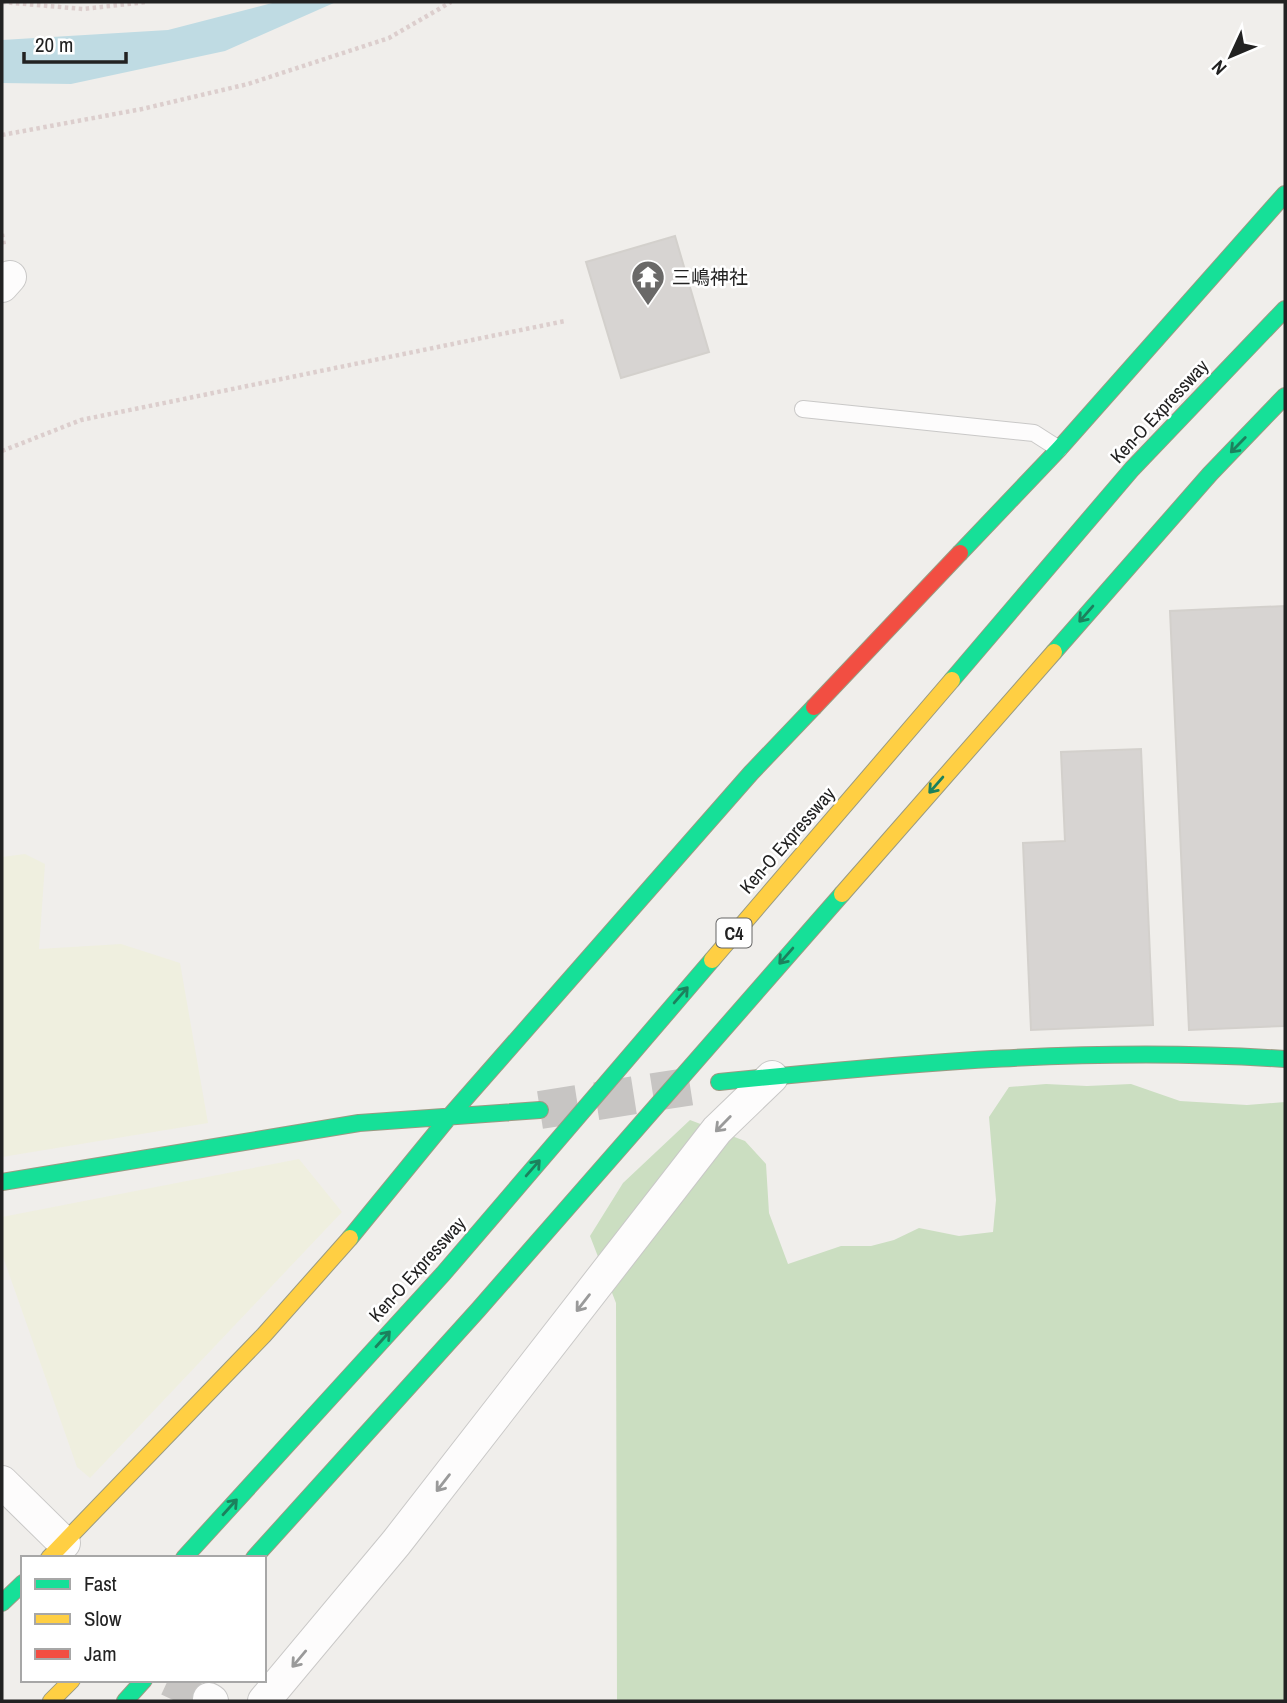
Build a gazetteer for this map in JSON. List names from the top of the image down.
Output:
{
  "streets": {
    "main road": ["Ken-O Expressway", "C4"]
  },
  "places": {
    "temple": ["三嶋神社"]
  },
  "legend": ["Fast", "Slow", "Jam"],
  "scale_bar": "20 m",
  "north": "bottom left"
}
